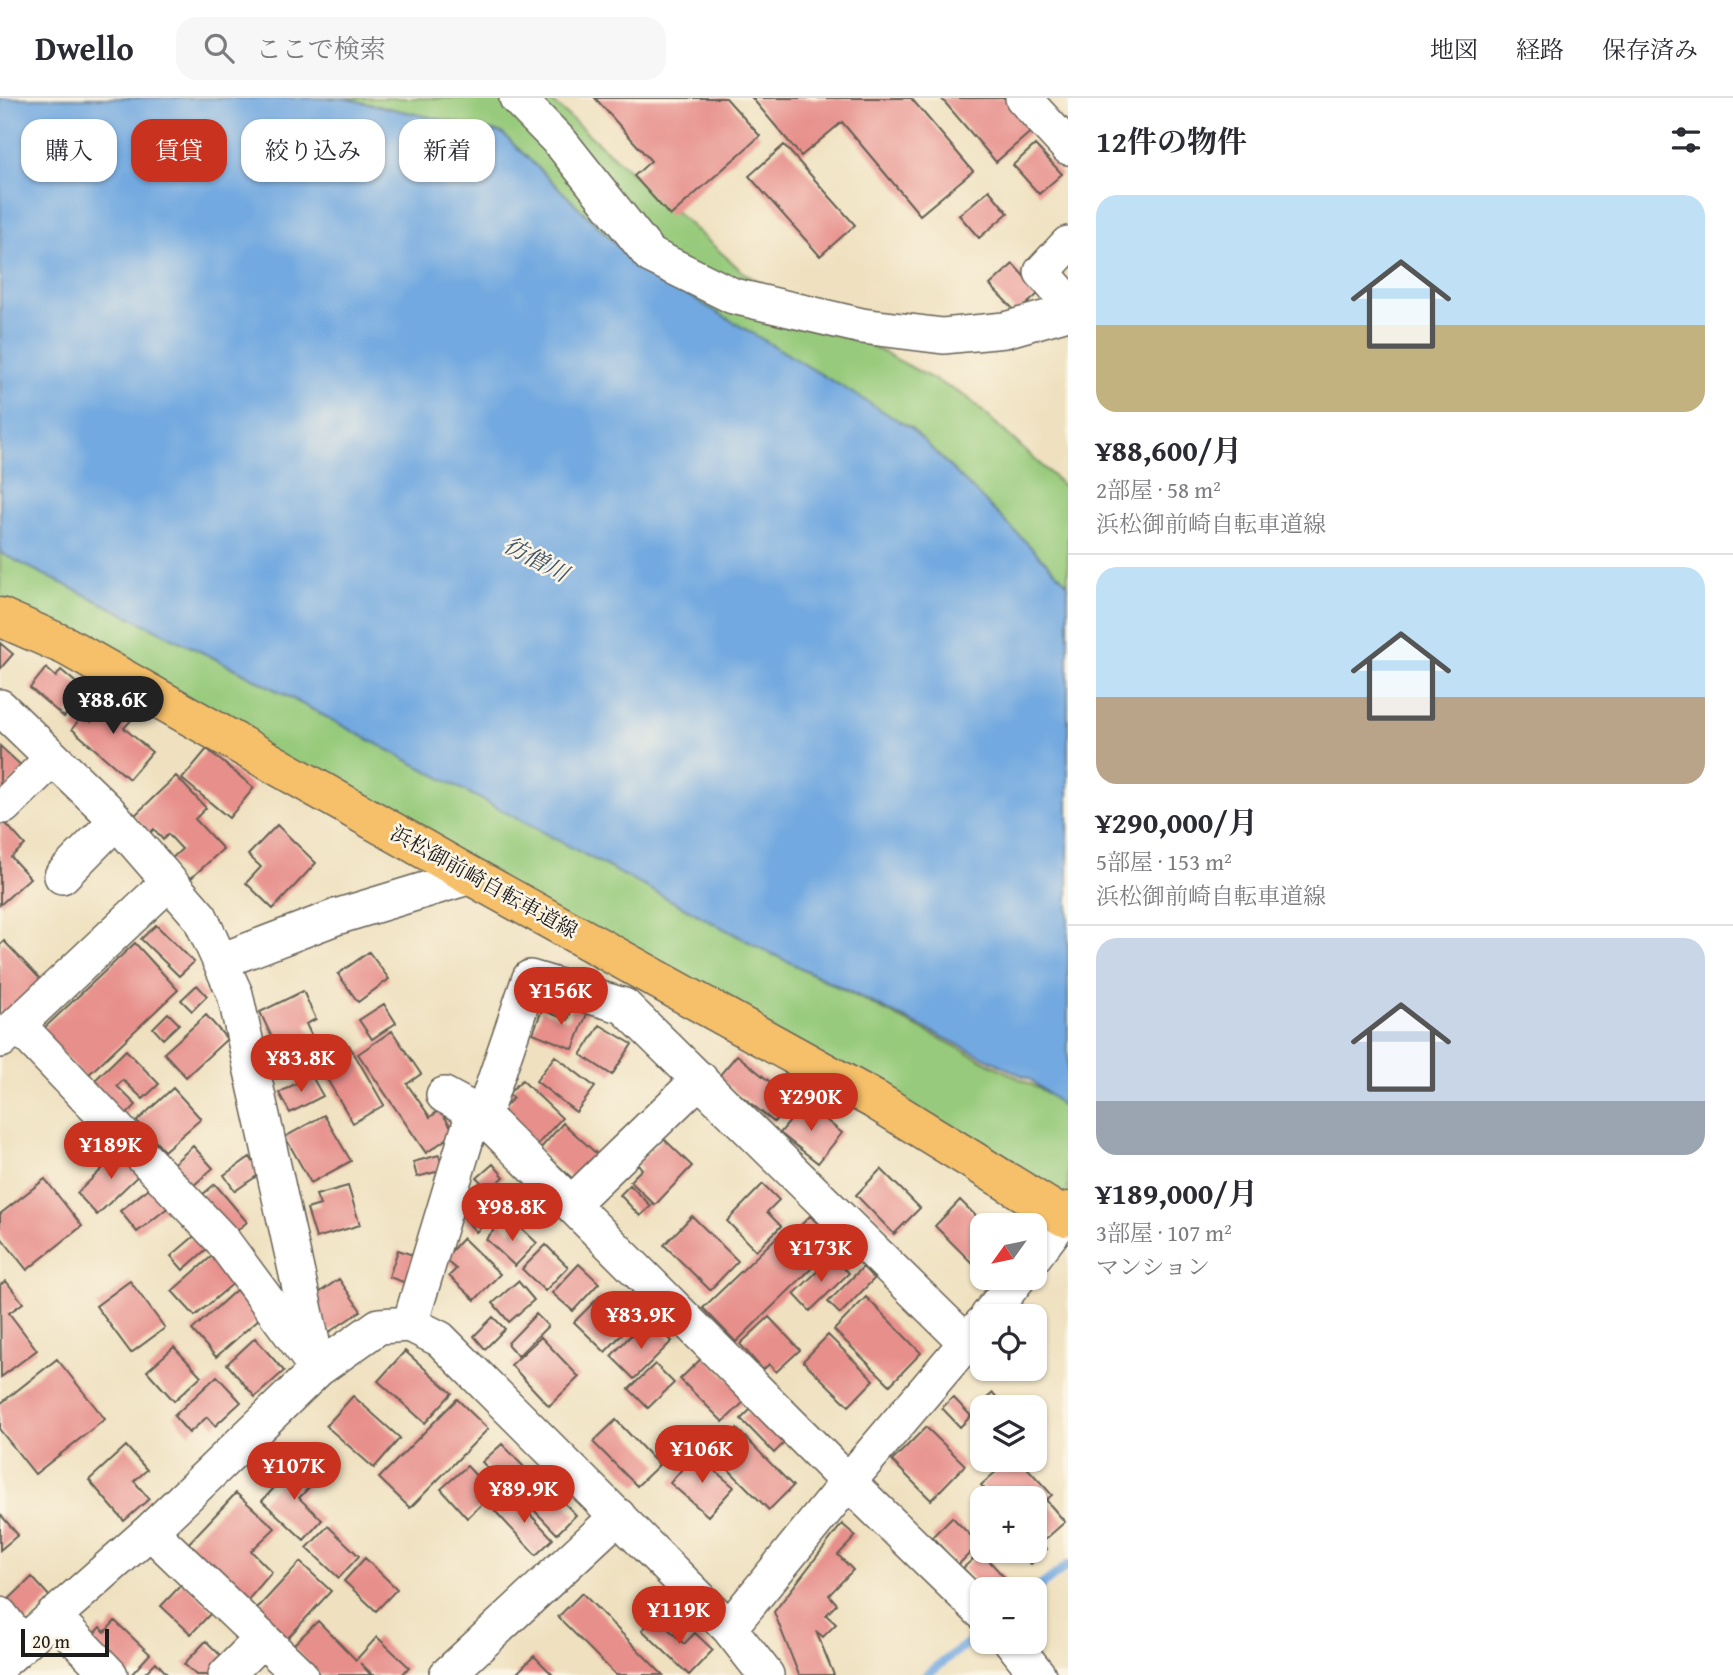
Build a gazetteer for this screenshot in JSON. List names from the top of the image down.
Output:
{
  "streets": {
    "main road": ["浜松御前崎自転車道線"]
  },
  "water": ["彷僧川"],
  "scale_bar": "20 m",
  "north": "bottom left",
  "page": {
    "header": "Dwello",
    "search": "ここで検索",
    "nav": ["地図", "経路", "保存済み"],
    "heading": "12件の物件",
    "chip": [
      "購入",
      "賃貸",
      "絞り込み",
      "新着"
    ],
    "list": [
      {
        "name": "¥88,600/月",
        "note": "2部屋 · 58 m² · 浜松御前崎自転車道線"
      },
      {
        "name": "¥290,000/月",
        "note": "5部屋 · 153 m² · 浜松御前崎自転車道線"
      },
      {
        "name": "¥189,000/月",
        "note": "3部屋 · 107 m² · マンション"
      }
    ],
    "price": [
      "¥88.6K",
      "¥156K",
      "¥83.8K",
      "¥290K",
      "¥189K",
      "¥98.8K",
      "¥173K",
      "¥83.9K",
      "¥106K",
      "¥107K",
      "¥89.9K",
      "¥119K"
    ],
    "map_buttons": ["+", "−"],
    "scale": "20 m"
  }
}
